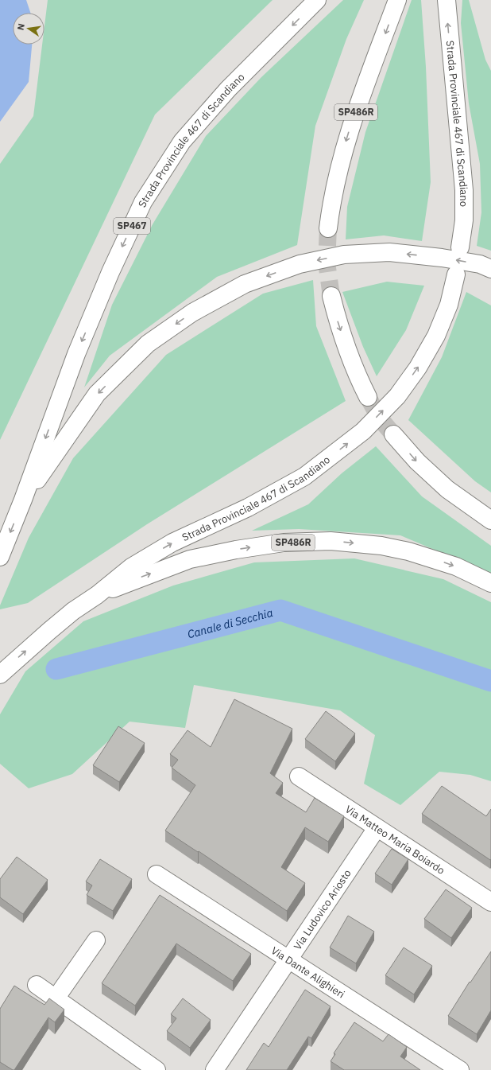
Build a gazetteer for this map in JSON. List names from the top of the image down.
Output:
{
  "streets": {
    "main road": [
      "SP486R",
      "Strada Provinciale 467 di Scandiano",
      "SP467",
      "Via Matteo Maria Boiardo",
      "Via Ludovico Ariosto",
      "Via Dante Alighieri"
    ]
  },
  "crossings": [
    ["SP486R", "Strada Provinciale 467 di Scandiano"],
    ["Strada Provinciale 467 di Scandiano", "SP467"],
    ["Via Matteo Maria Boiardo", "Via Ludovico Ariosto"],
    ["Via Ludovico Ariosto", "Via Dante Alighieri"]
  ],
  "water": ["Canale di Secchia"],
  "north": "left"
}
